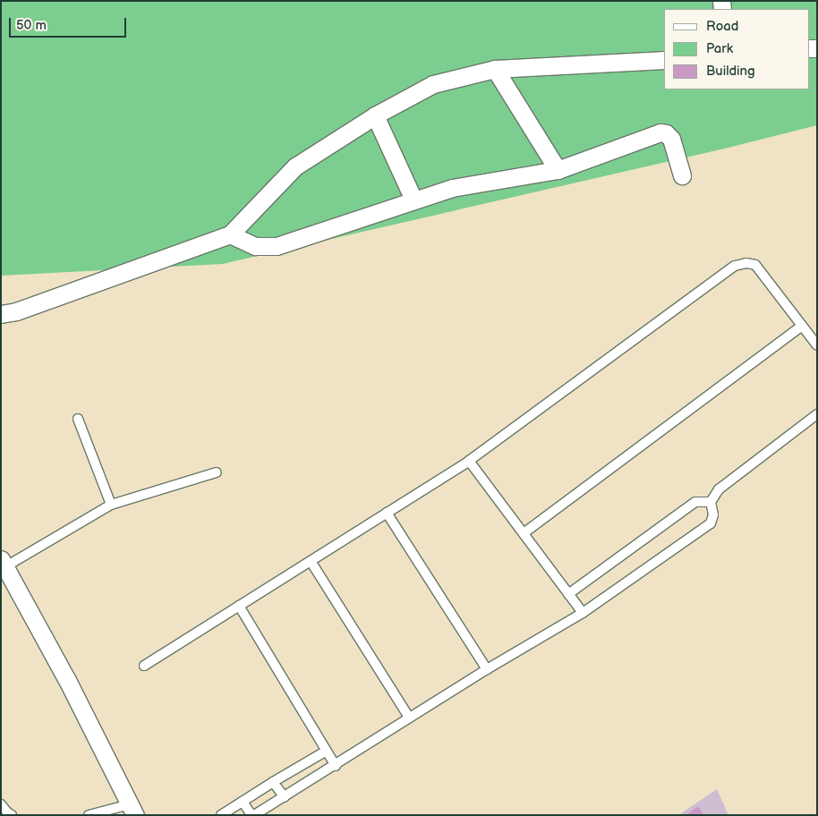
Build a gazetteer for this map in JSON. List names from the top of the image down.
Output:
{
  "legend": ["Road", "Park", "Building"],
  "scale_bar": "50 m"
}
